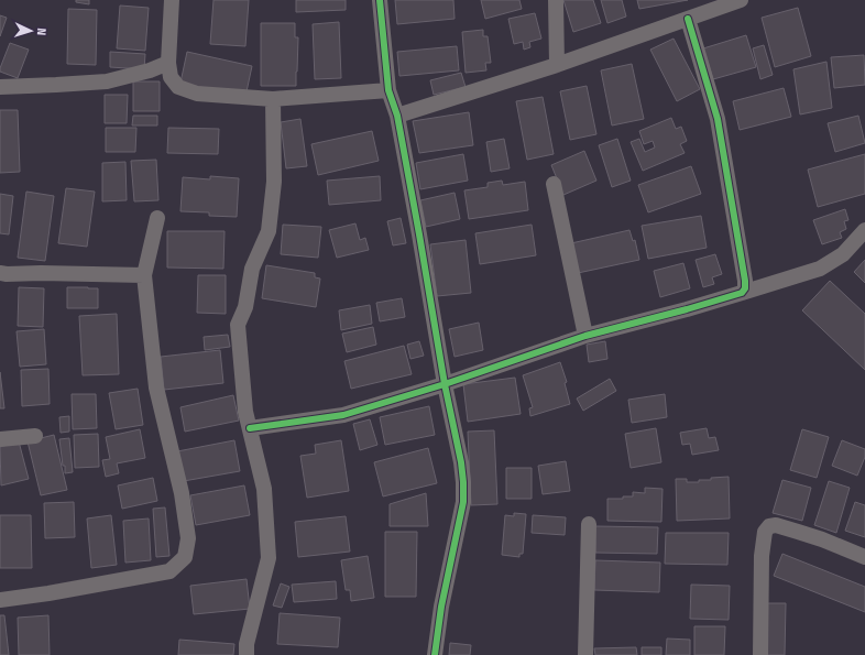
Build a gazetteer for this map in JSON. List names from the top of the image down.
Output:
{
  "north": "right"
}
